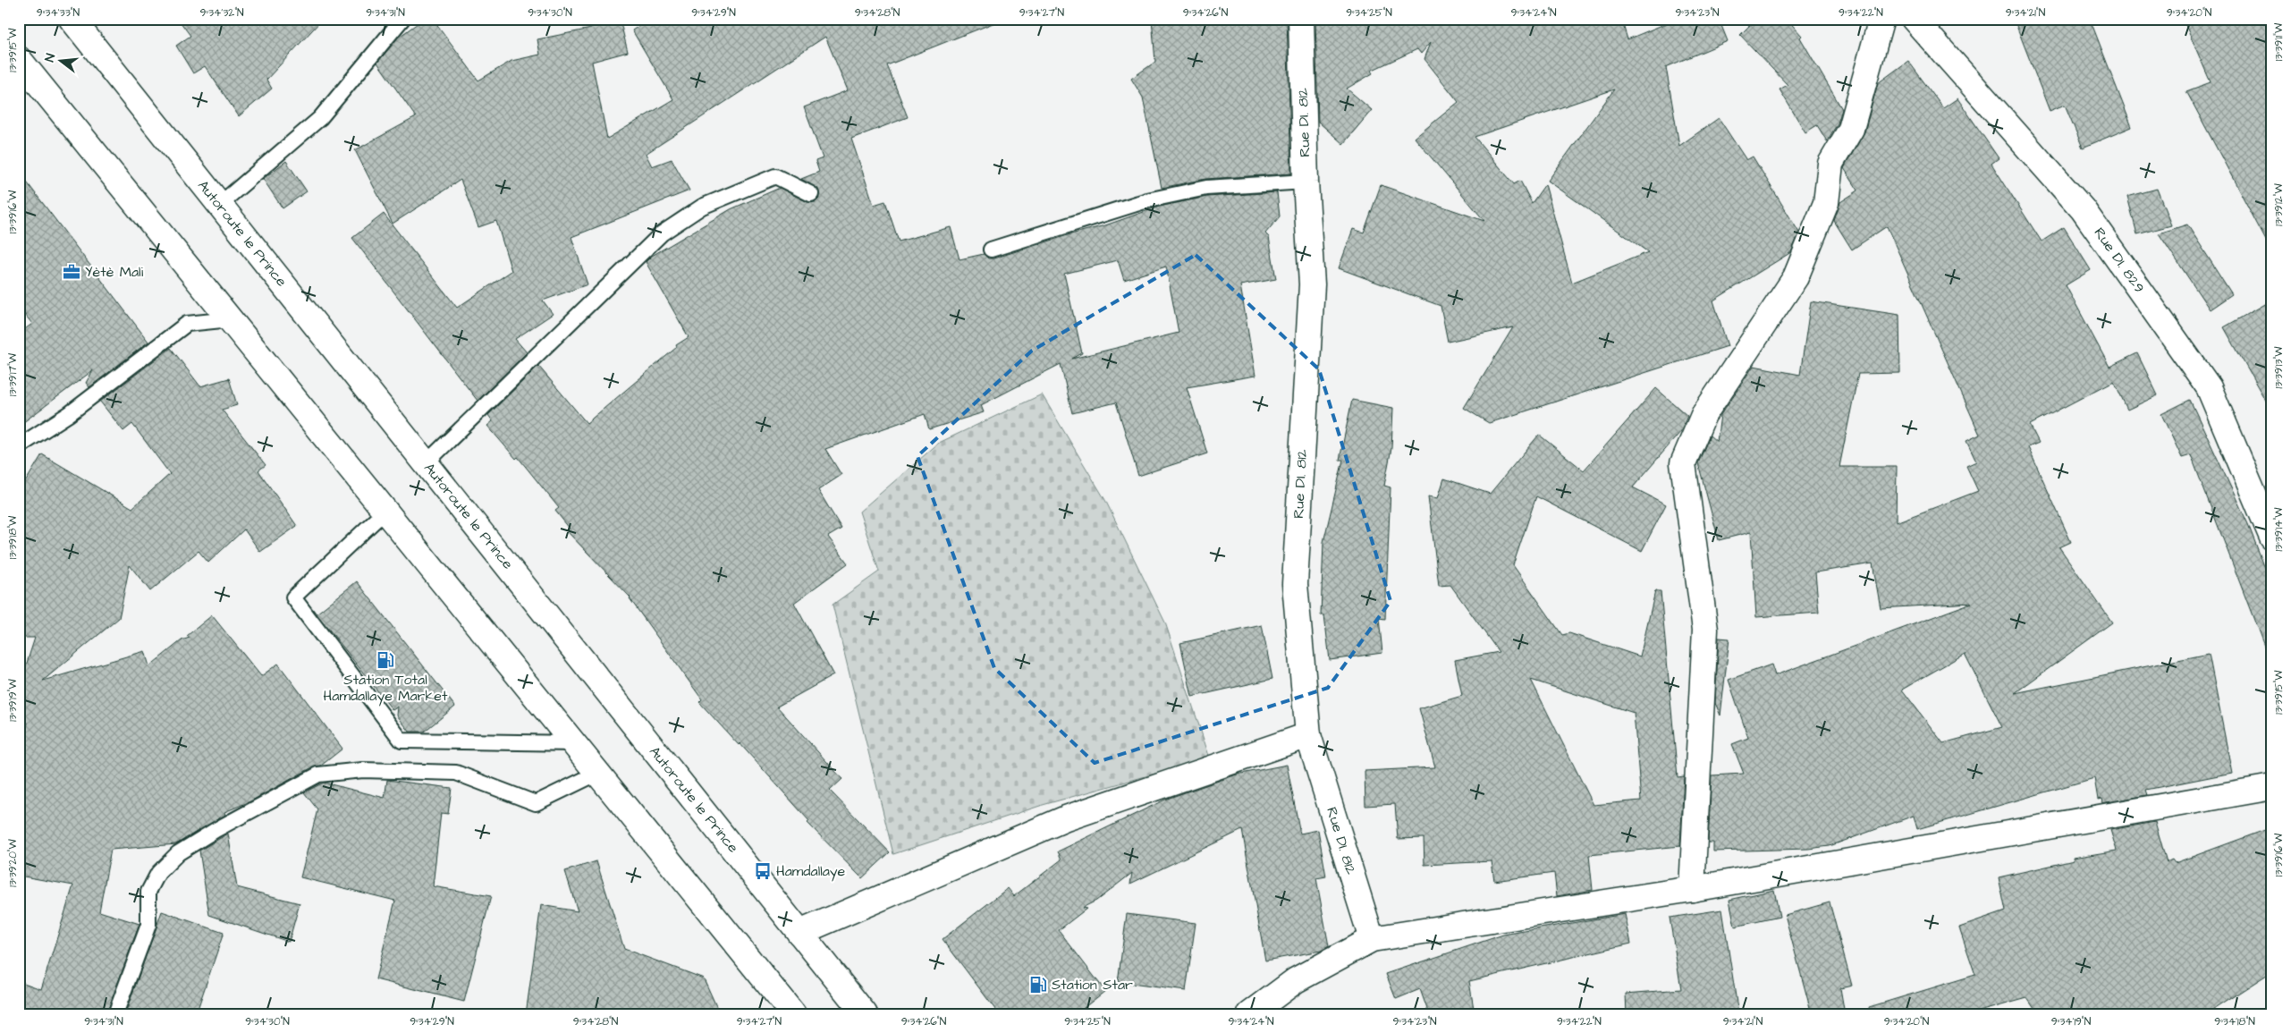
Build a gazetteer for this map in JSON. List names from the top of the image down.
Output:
{
  "streets": {
    "street": ["Rue DI. 812", "Autoroute le Prince", "Rue DI. 829"]
  },
  "places": {
    "office": ["Yètè Mali"],
    "fuel station": ["Station Total Hamdallaye Market", "Station Star"],
    "bus stop": ["Hamdallaye"]
  },
  "north": "left",
  "coordinates": [
    "9°34'33\"N",
    "9°34'32\"N",
    "9°34'31\"N",
    "9°34'30\"N",
    "9°34'29\"N",
    "9°34'28\"N",
    "9°34'27\"N",
    "9°34'26\"N",
    "9°34'25\"N",
    "9°34'24\"N",
    "9°34'23\"N",
    "9°34'22\"N",
    "9°34'21\"N",
    "9°34'20\"N",
    "13°39'11\"W",
    "13°39'15\"W",
    "13°39'12\"W",
    "13°39'16\"W",
    "13°39'13\"W",
    "13°39'17\"W",
    "13°39'14\"W",
    "13°39'18\"W",
    "13°39'19\"W",
    "13°39'20\"W",
    "9°34'19\"N",
    "9°34'18\"N"
  ]
}
